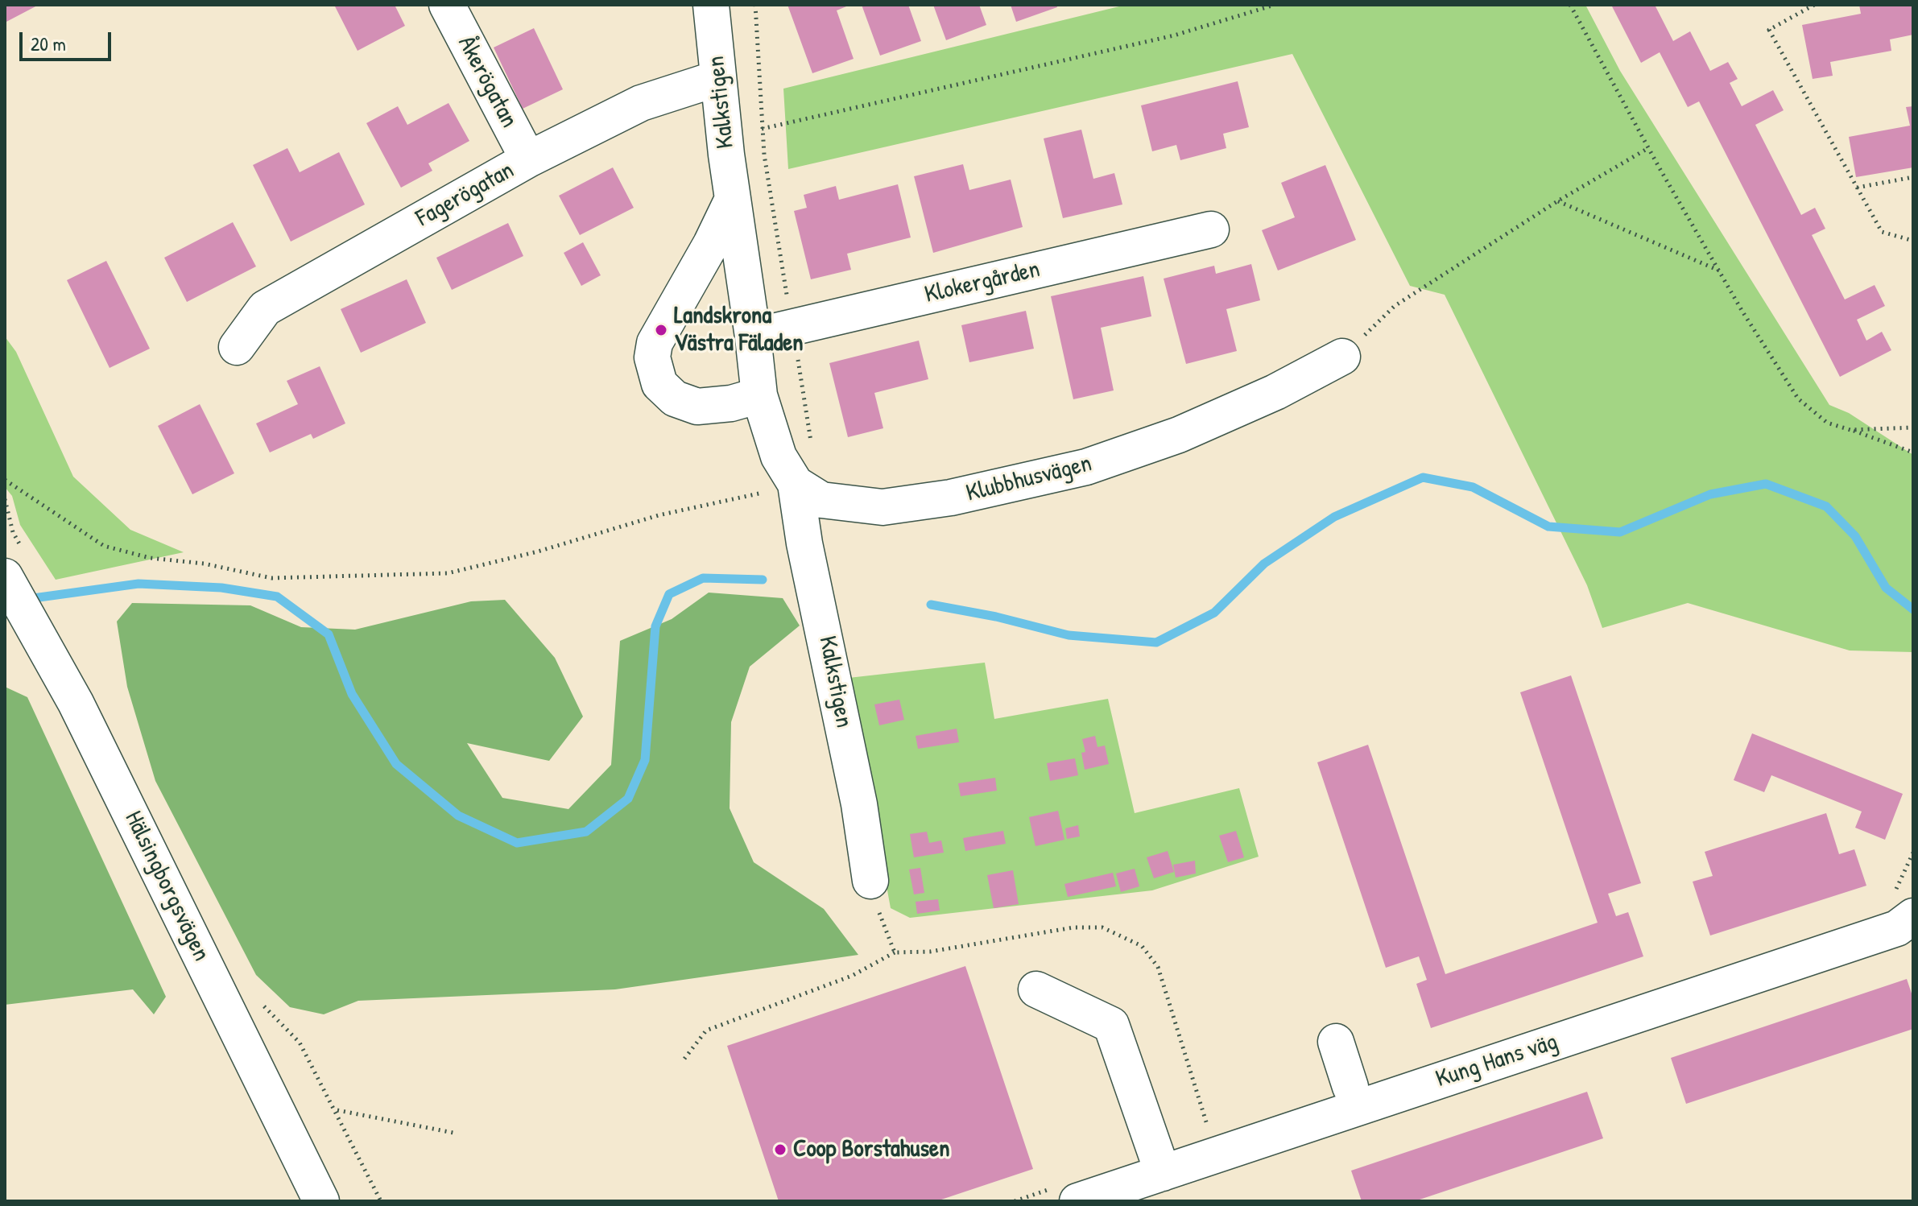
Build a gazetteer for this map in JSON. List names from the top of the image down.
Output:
{
  "streets": {
    "street": [
      "Åkerögatan",
      "Kalkstigen",
      "Fagerögatan",
      "Klokergården",
      "Klubbhusvägen",
      "Hälsingborgsvägen",
      "Kung Hans väg"
    ]
  },
  "crossings": [
    ["Åkerögatan", "Fagerögatan"],
    ["Kalkstigen", "Fagerögatan"],
    ["Kalkstigen", "Klokergården"],
    ["Kalkstigen", "Klubbhusvägen"]
  ],
  "places": ["Landskrona Västra Fäladen", "Coop Borstahusen"],
  "scale_bar": "20 m"
}
